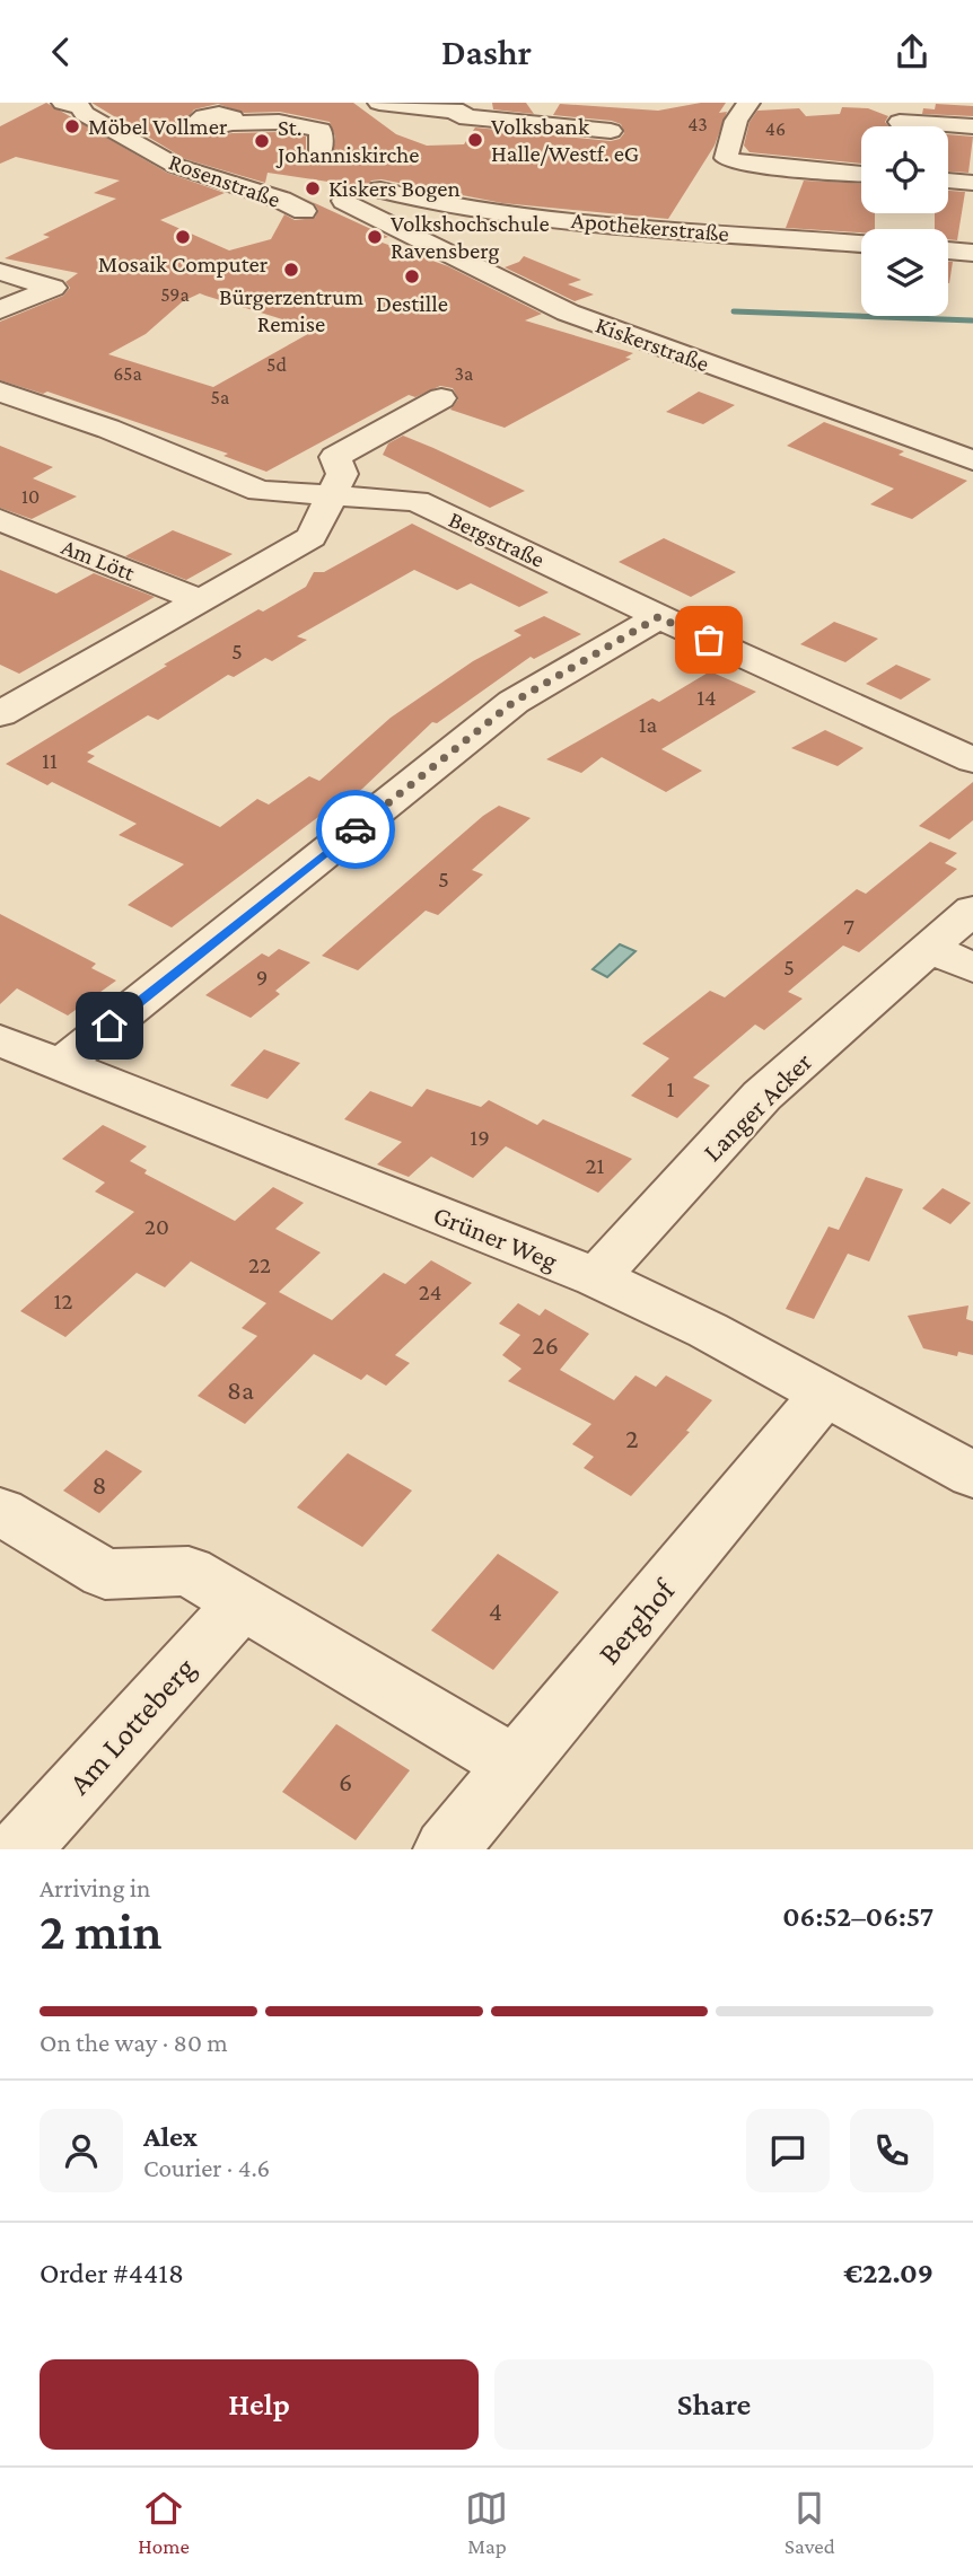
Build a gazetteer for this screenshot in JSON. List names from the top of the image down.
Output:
{
  "streets": {
    "street": [
      "Rosenstraße",
      "Apothekerstraße",
      "Kiskerstraße",
      "Bergstraße",
      "Am Lött",
      "Langer Acker",
      "Grüner Weg",
      "Berghof",
      "Am Lotteberg"
    ]
  },
  "crossings": [
    ["Langer Acker", "Grüner Weg"],
    ["Grüner Weg", "Berghof"]
  ],
  "places": [
    "Möbel Vollmer",
    "Volksbank Halle/Westf. eG",
    "St. Johanniskirche",
    "Kiskers Bogen",
    "Mosaik Computer",
    "Volkshochschule Ravensberg",
    "Bürgerzentrum Remise",
    "Destille"
  ],
  "house_numbers": [
    "43",
    "46",
    "59a",
    "5d",
    "65a",
    "3a",
    "5a",
    "10",
    "5",
    "14",
    "1a",
    "11",
    "5",
    "7",
    "5",
    "9",
    "1",
    "19",
    "21",
    "20",
    "22",
    "24",
    "12",
    "26",
    "8a",
    "2",
    "8",
    "4",
    "6"
  ],
  "page": {
    "header": "Dashr",
    "heading": ["2 min", "Arriving in", "06:52–06:57"],
    "panel": [
      "Alex",
      "Courier · 4.6",
      "Order #4418",
      "€22.09"
    ],
    "bar": "On the way · 80 m",
    "buttons": ["Help", "Share"],
    "tabs": ["Home", "Map", "Saved"]
  }
}
